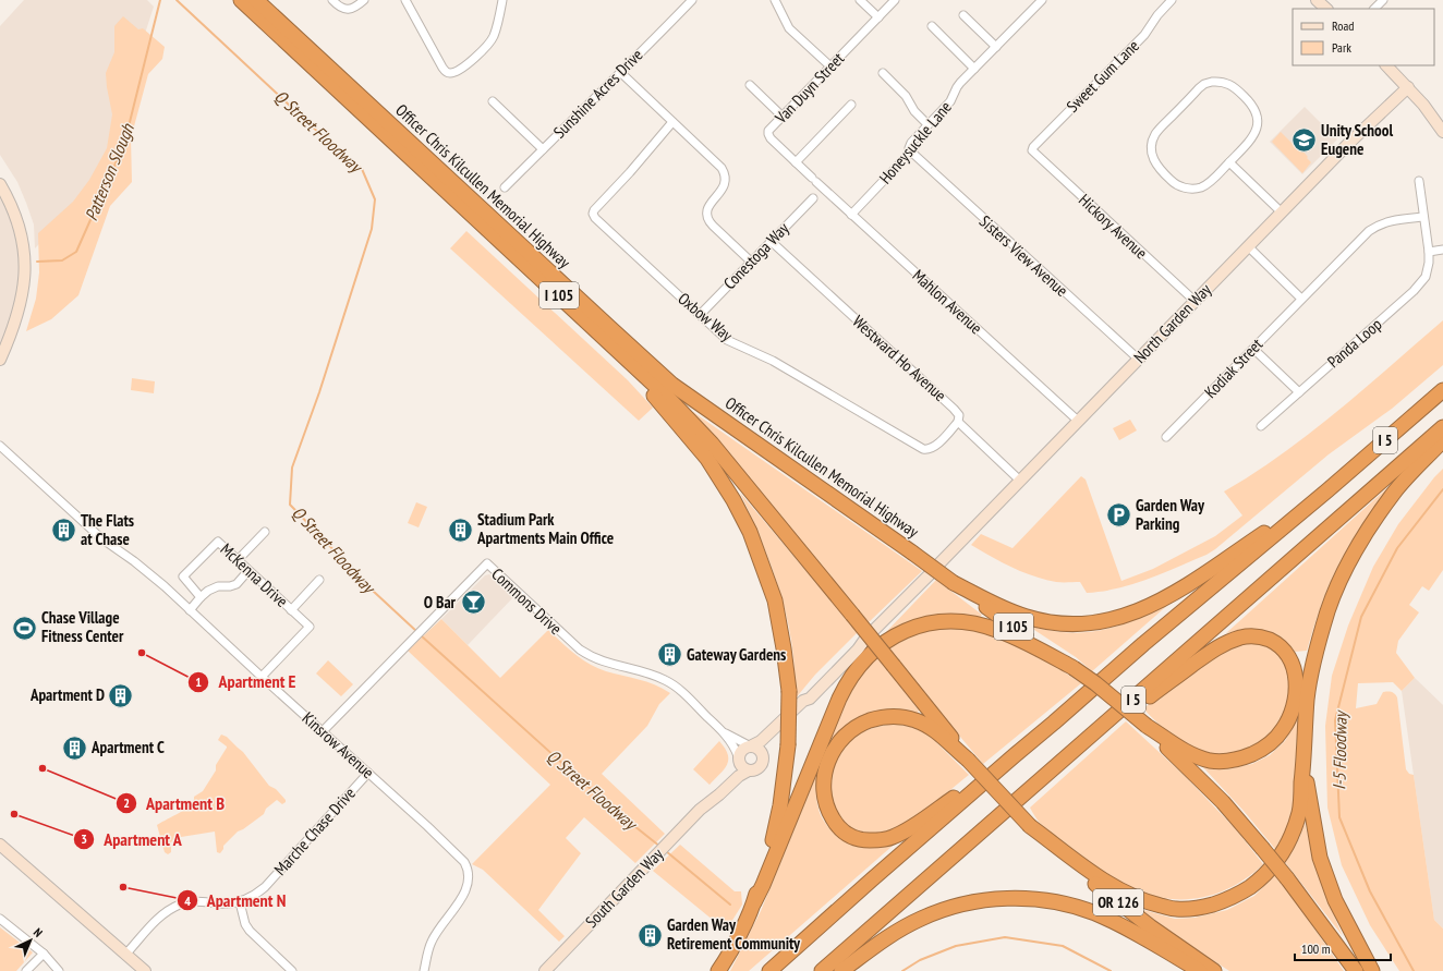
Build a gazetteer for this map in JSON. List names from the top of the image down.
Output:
{
  "streets": {
    "highway": [
      "Officer Chris Kilcullen Memorial Highway",
      "I 105",
      "I 5",
      "OR 126"
    ],
    "street": [
      "Sweet Gum Lane",
      "Van Duyn Street",
      "Sunshine Acres Drive",
      "Honeysuckle Lane",
      "Hickory Avenue",
      "Conestoga Way",
      "Sisters View Avenue",
      "Mahlon Avenue",
      "Oxbow Way",
      "North Garden Way",
      "Panda Loop",
      "Westward Ho Avenue",
      "Kodiak Street",
      "McKenna Drive",
      "Commons Drive",
      "Kinsrow Avenue",
      "Marche Chase Drive",
      "South Garden Way"
    ]
  },
  "crossings": [
    ["Sweet Gum Lane", "Hickory Avenue"],
    ["Van Duyn Street", "Mahlon Avenue"],
    ["Honeysuckle Lane", "Sisters View Avenue"],
    ["Honeysuckle Lane", "Mahlon Avenue"],
    ["Hickory Avenue", "North Garden Way"],
    ["Conestoga Way", "Oxbow Way"],
    ["Conestoga Way", "Westward Ho Avenue"],
    ["Sisters View Avenue", "North Garden Way"],
    ["Mahlon Avenue", "North Garden Way"],
    ["Oxbow Way", "Westward Ho Avenue"],
    ["North Garden Way", "Westward Ho Avenue"],
    ["Panda Loop", "Kodiak Street"],
    ["McKenna Drive", "Kinsrow Avenue"],
    ["Commons Drive", "Kinsrow Avenue"],
    ["Commons Drive", "South Garden Way"],
    ["Kinsrow Avenue", "Marche Chase Drive"]
  ],
  "water": ["Q Street Floodway", "Patterson Slough", "I-5 Floodway"],
  "places": {
    "school or university": ["Unity School Eugene"],
    "parking": ["Garden Way Parking"],
    "building": [
      "Stadium Park Apartments Main Office",
      "The Flats at Chase",
      "Gateway Gardens",
      "Apartment D",
      "Apartment C",
      "Garden Way Retirement Community"
    ],
    "bar": ["O Bar"],
    "sports": ["Chase Village Fitness Center"],
    "other": [
      "Apartment E",
      "Apartment B",
      "Apartment A",
      "Apartment N"
    ]
  },
  "legend": ["Road", "Park"],
  "scale_bar": "100 m",
  "north": "top right"
}
